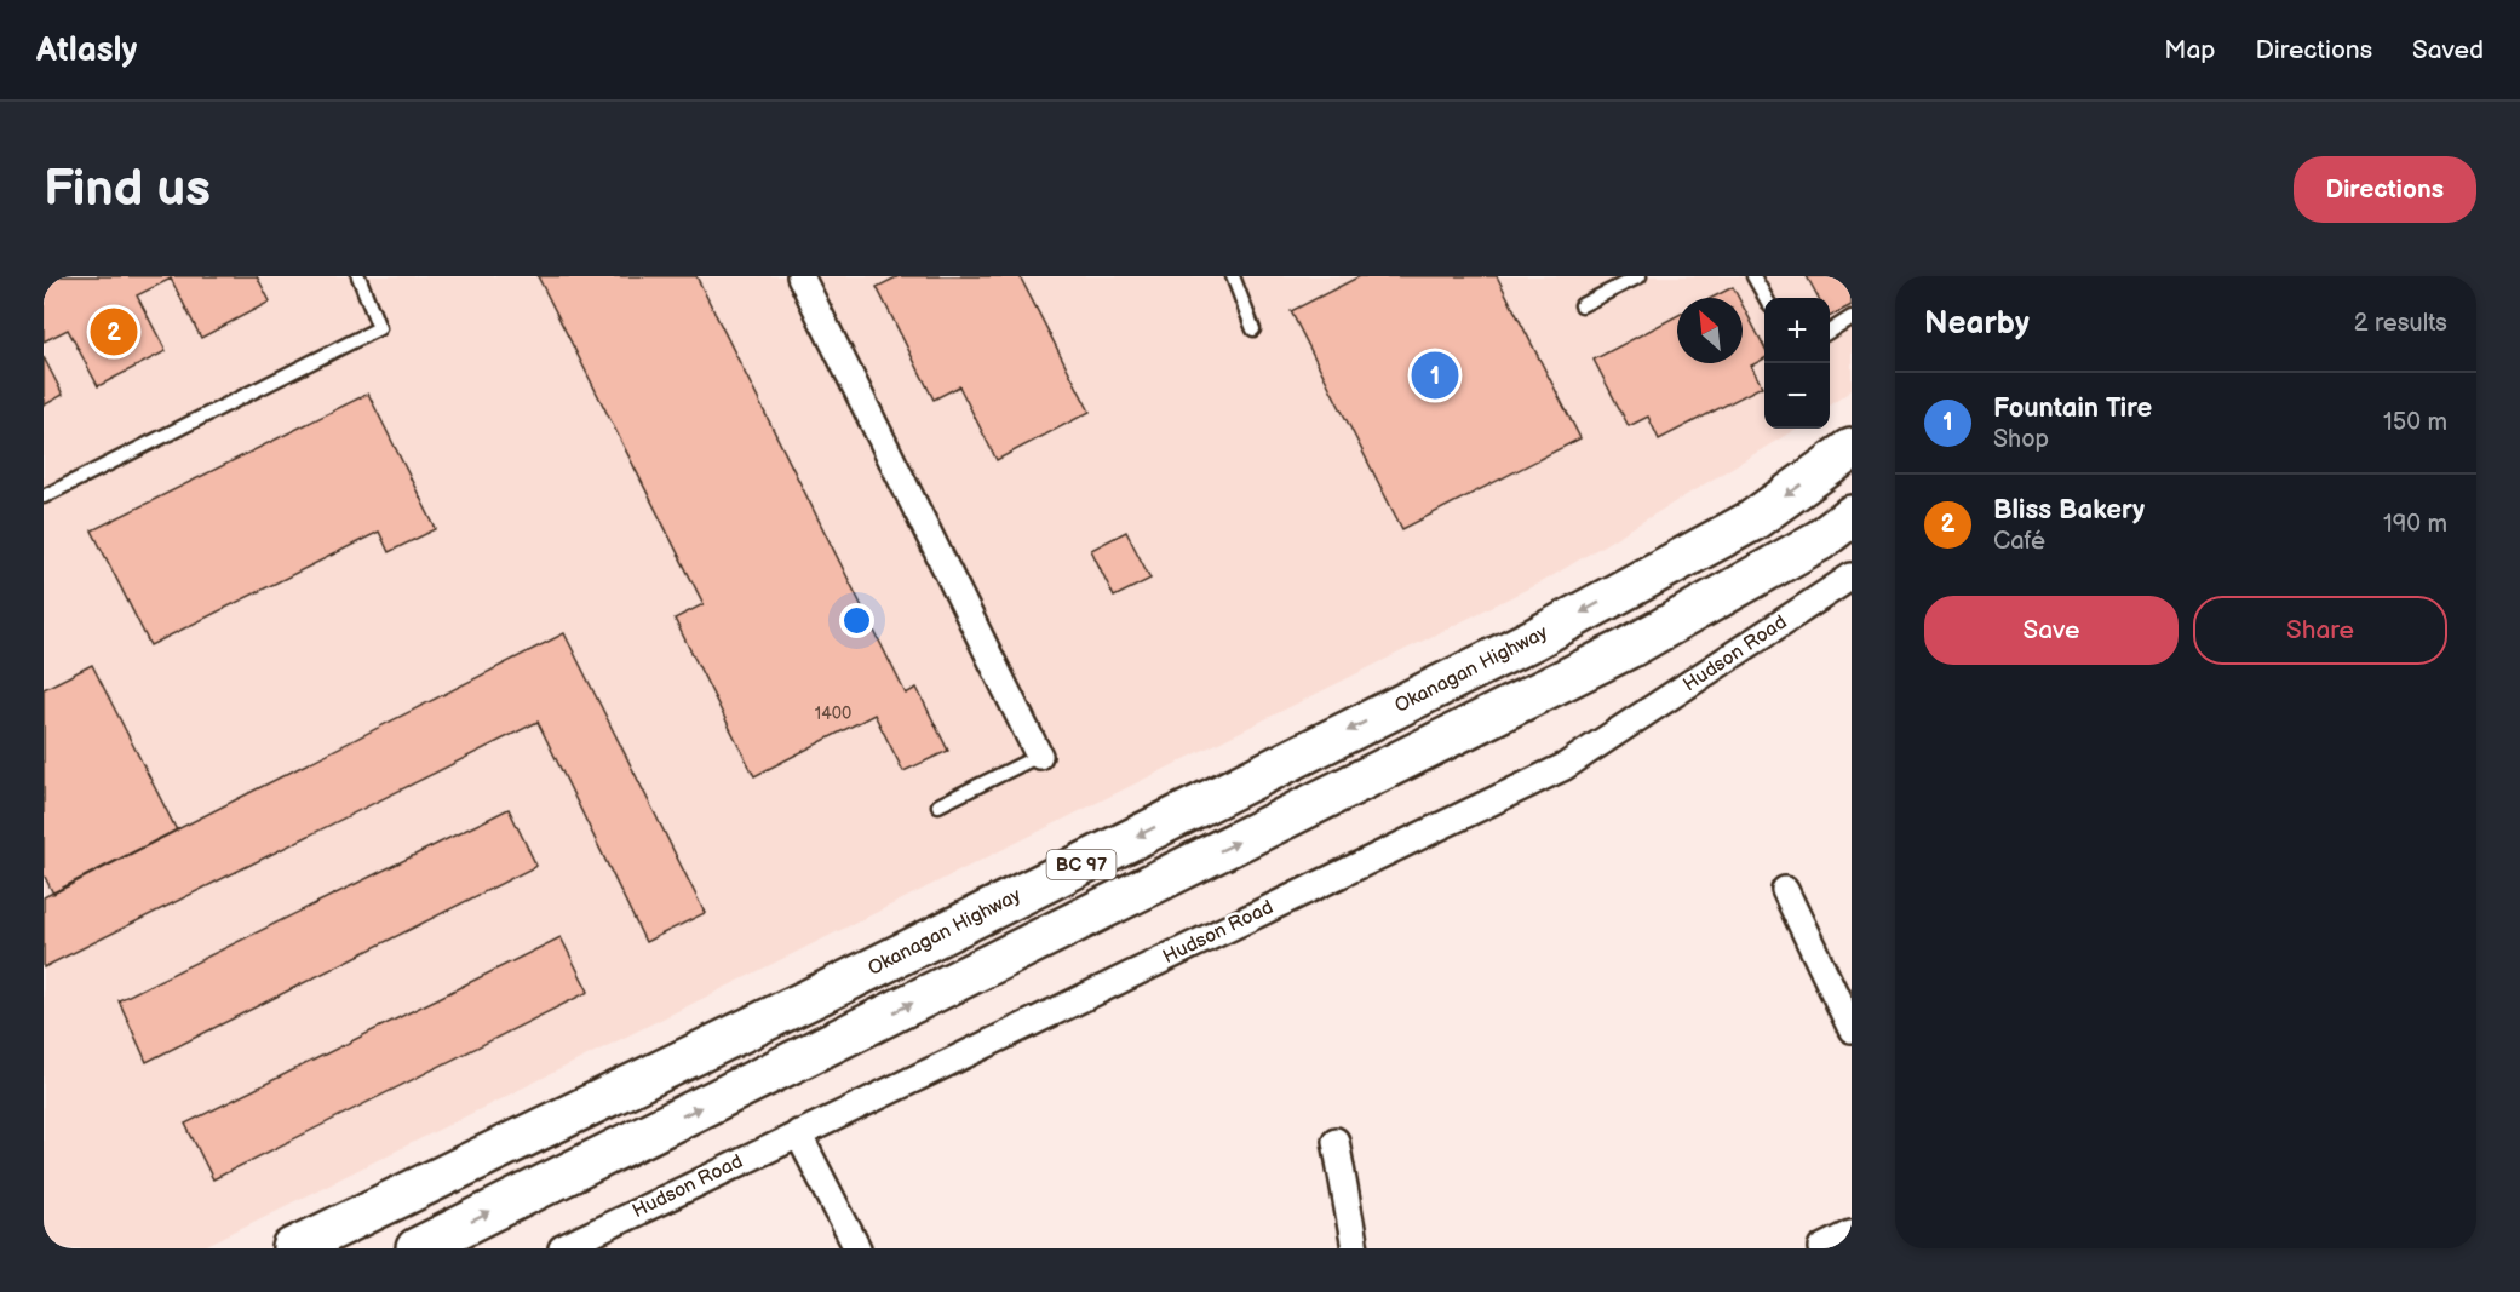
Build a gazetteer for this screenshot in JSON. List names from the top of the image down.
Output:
{
  "streets": {
    "highway": ["Okanagan Highway", "BC 97"],
    "street": ["Hudson Road"]
  },
  "house_numbers": ["1400"],
  "north": "top left",
  "page": {
    "header": "Atlasly",
    "nav": ["Map", "Directions", "Saved"],
    "buttons": [
      "Directions",
      ["Save", "Share"]
    ],
    "title": "Find us",
    "heading": ["Nearby", "2 results"],
    "map_buttons": ["+", "−"],
    "pins": ["2", "1"],
    "list": [
      {
        "mark": "1",
        "name": "Fountain Tire",
        "note": "Shop",
        "value": "150 m"
      },
      {
        "mark": "2",
        "name": "Bliss Bakery",
        "note": "Café",
        "value": "190 m"
      }
    ]
  }
}
